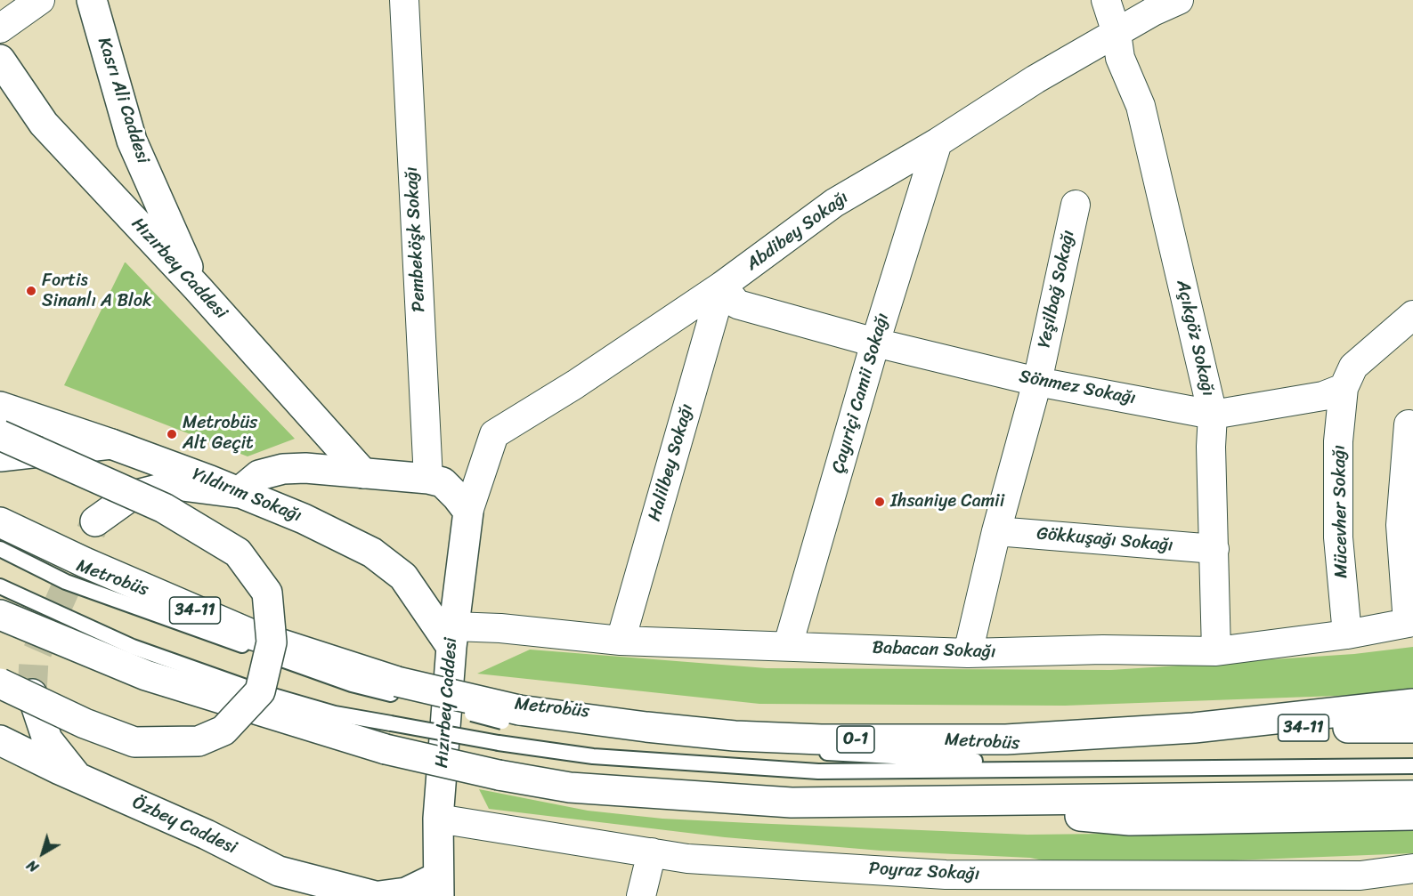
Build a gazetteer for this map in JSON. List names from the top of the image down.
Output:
{
  "streets": {
    "main road": [
      "Kasrı Ali Caddesi",
      "Hızırbey Caddesi",
      "Yıldırım Sokağı",
      "34-11",
      "O-1",
      "Özbey Caddesi"
    ],
    "street": [
      "Abdibey Sokağı",
      "Pembeköşk Sokağı",
      "Yeşilbağ Sokağı",
      "Açıkgöz Sokağı",
      "Sönmez Sokağı",
      "Çayıriçi Camii Sokağı",
      "Halilbey Sokağı",
      "Mücevher Sokağı",
      "Gökkuşağı Sokağı",
      "Babacan Sokağı",
      "Poyraz Sokağı"
    ],
    "lane": ["Metrobüs"]
  },
  "crossings": [
    ["Kasrı Ali Caddesi", "Hızırbey Caddesi"],
    ["Abdibey Sokağı", "Hızırbey Caddesi"],
    ["Abdibey Sokağı", "Açıkgöz Sokağı"],
    ["Abdibey Sokağı", "Sönmez Sokağı"],
    ["Abdibey Sokağı", "Çayıriçi Camii Sokağı"],
    ["Abdibey Sokağı", "Halilbey Sokağı"],
    ["Hızırbey Caddesi", "Yıldırım Sokağı"],
    ["Hızırbey Caddesi", "Babacan Sokağı"],
    ["Hızırbey Caddesi", "Poyraz Sokağı"],
    ["Yeşilbağ Sokağı", "Sönmez Sokağı"],
    ["Yeşilbağ Sokağı", "Gökkuşağı Sokağı"],
    ["Yeşilbağ Sokağı", "Babacan Sokağı"],
    ["Açıkgöz Sokağı", "Sönmez Sokağı"],
    ["Açıkgöz Sokağı", "Gökkuşağı Sokağı"],
    ["Açıkgöz Sokağı", "Babacan Sokağı"],
    ["Sönmez Sokağı", "Çayıriçi Camii Sokağı"],
    ["Sönmez Sokağı", "Halilbey Sokağı"],
    ["Sönmez Sokağı", "Mücevher Sokağı"],
    ["Çayıriçi Camii Sokağı", "Babacan Sokağı"],
    ["Halilbey Sokağı", "Babacan Sokağı"],
    ["Yıldırım Sokağı", "Babacan Sokağı"],
    ["Mücevher Sokağı", "Babacan Sokağı"],
    ["Metrobüs", "34-11"],
    ["Metrobüs", "O-1"],
    ["34-11", "O-1"]
  ],
  "places": ["Fortis Sinanlı A Blok", "Metrobüs Alt Geçit", "Ihsaniye Camii"],
  "north": "bottom left"
}
